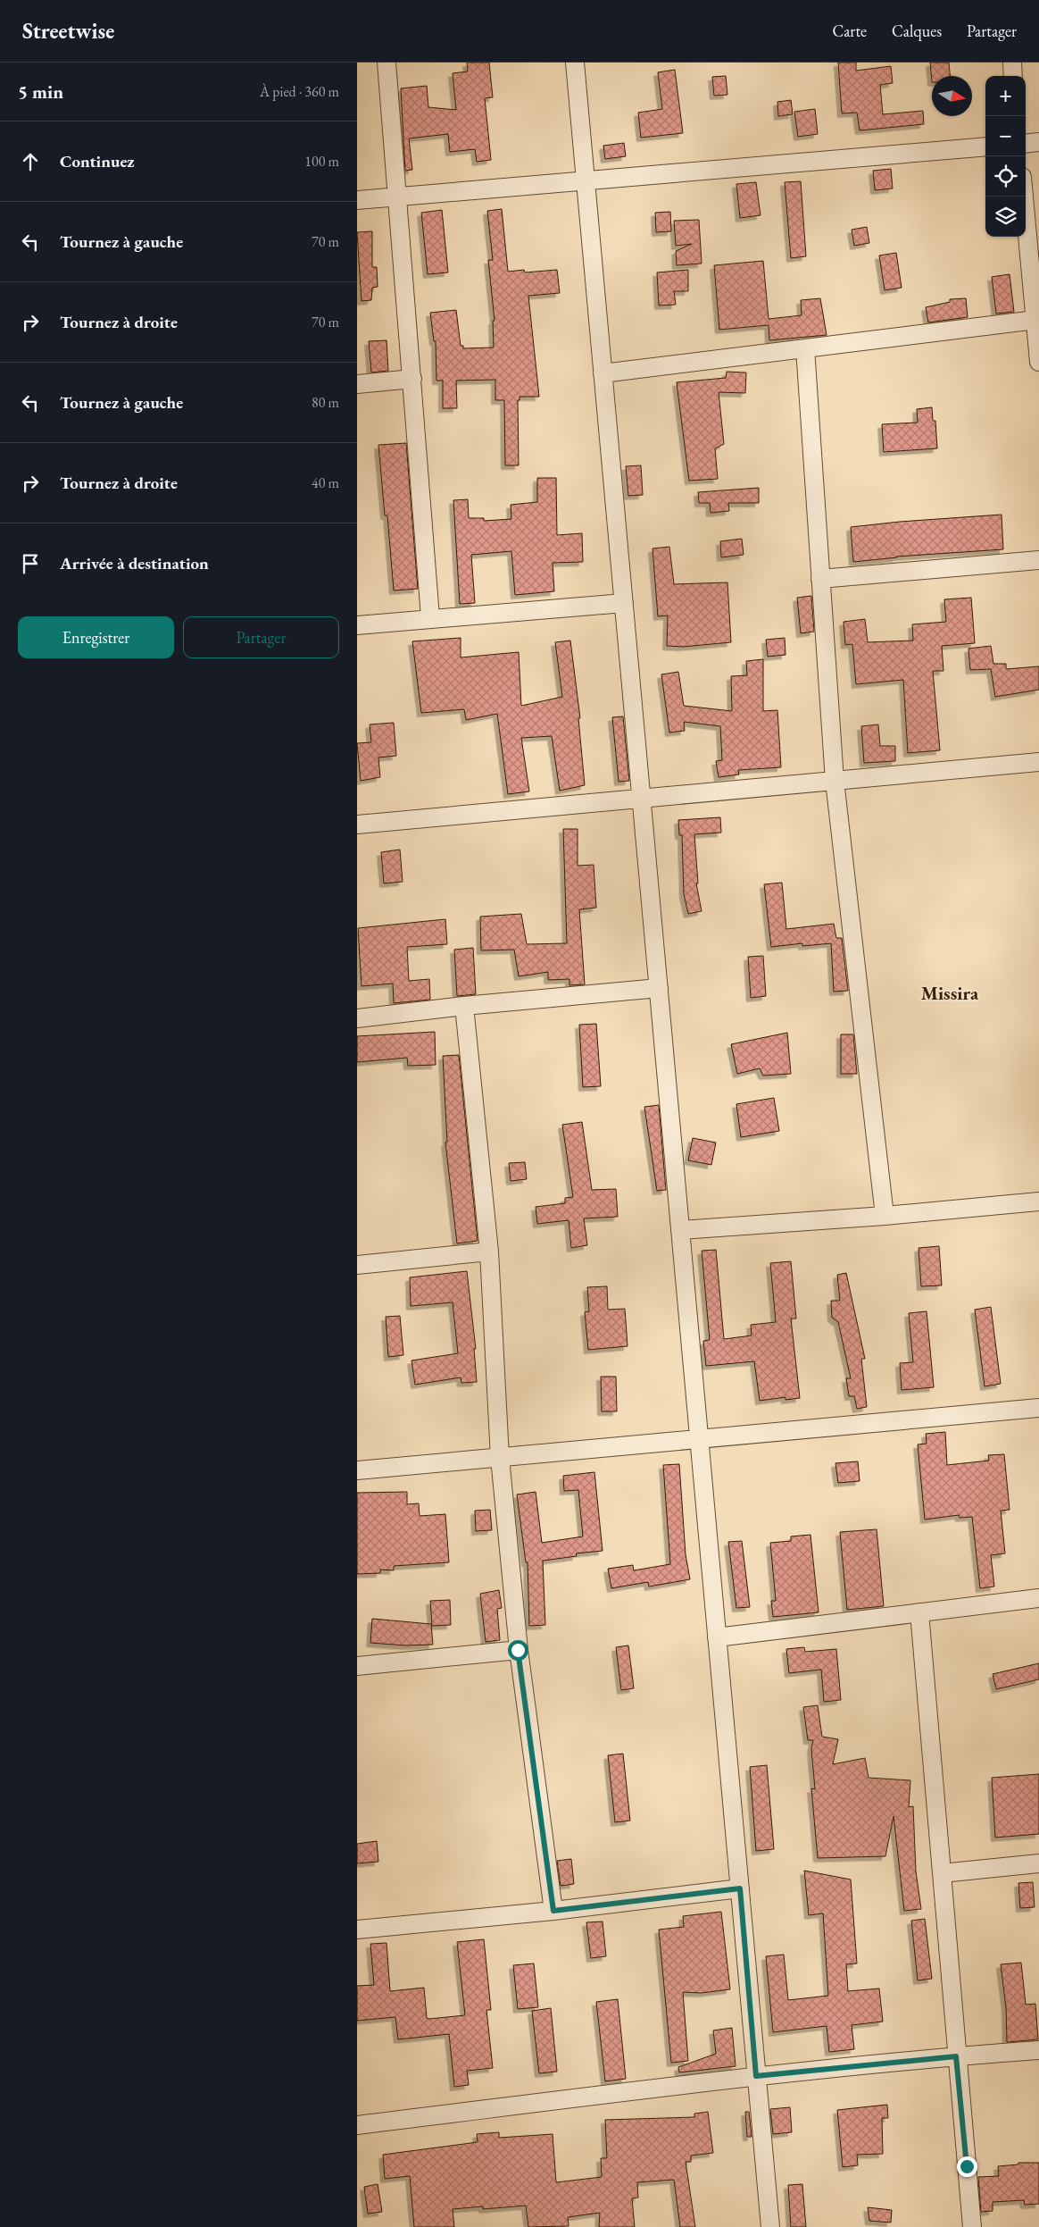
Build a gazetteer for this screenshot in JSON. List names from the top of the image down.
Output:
{
  "districts": ["Missira"],
  "north": "right",
  "page": {
    "header": "Streetwise",
    "nav": ["Carte", "Calques", "Partager"],
    "heading": ["5 min", "À pied · 360 m"],
    "map_buttons": ["+", "−"],
    "list": [
      ["Continuez", "100 m"],
      ["Tournez à gauche", "70 m"],
      ["Tournez à droite", "70 m"],
      ["Tournez à gauche", "80 m"],
      ["Tournez à droite", "40 m"],
      "Arrivée à destination"
    ],
    "buttons": ["Enregistrer", "Partager"]
  }
}
